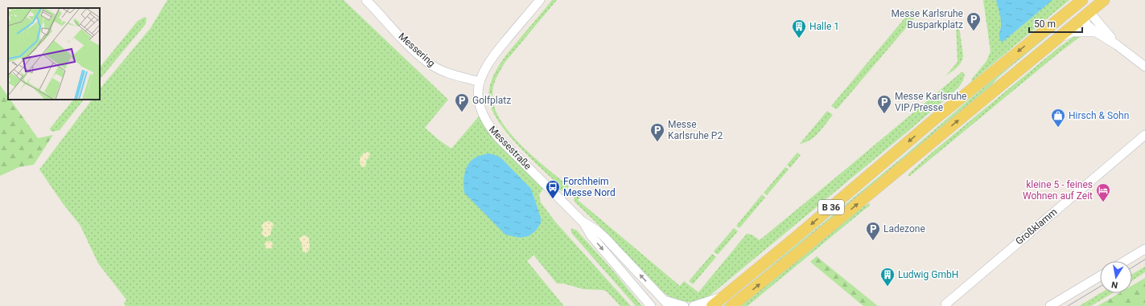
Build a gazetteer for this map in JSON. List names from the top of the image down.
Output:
{
  "streets": {
    "main road": ["B 36"],
    "street": ["Messering", "Messestraße", "Großklamm"]
  },
  "crossings": [
    ["Messering", "Messestraße"]
  ],
  "places": {
    "parking": [
      "Messe Karlsruhe Busparkplatz",
      "Golfplatz",
      "Messe Karlsruhe VIP/Presse",
      "Messe Karlsruhe P2",
      "Ladezone"
    ],
    "building": ["Halle 1", "Ludwig GmbH"],
    "shop": ["Hirsch & Sohn"],
    "bus stop": ["Forchheim Messe Nord"],
    "hotel": ["kleine 5 - feines Wohnen auf Zeit"]
  },
  "scale_bar": "50 m",
  "north": "bottom"
}
